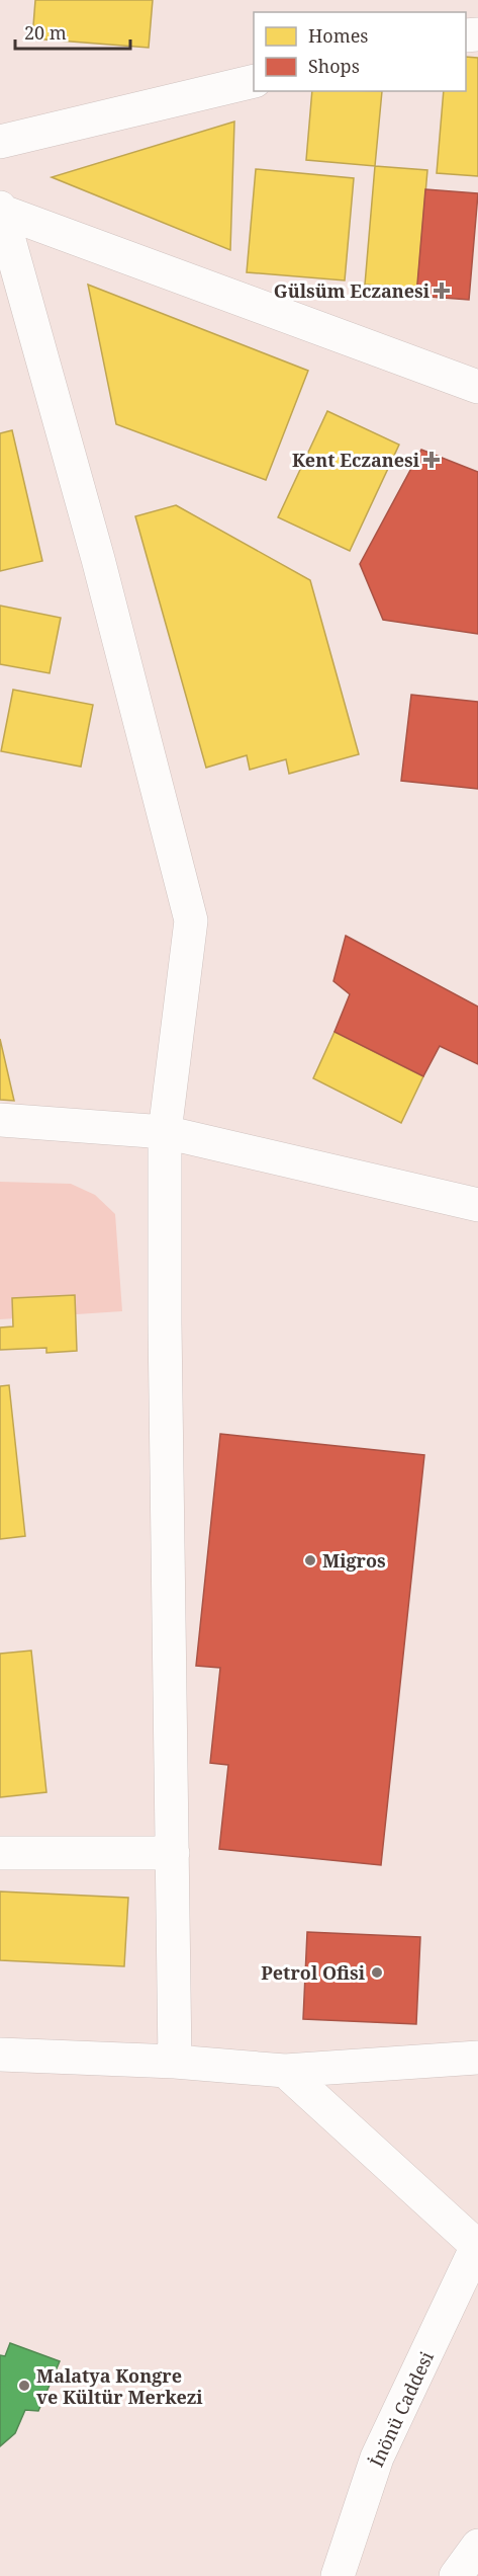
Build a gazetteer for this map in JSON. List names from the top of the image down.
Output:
{
  "streets": {
    "street": ["İnönü Caddesi"]
  },
  "places": {
    "health": ["Gülsüm Eczanesi", "Kent Eczanesi"],
    "other": ["Migros", "Petrol Ofisi", "Malatya Kongre ve Kültür Merkezi"]
  },
  "legend": ["Homes", "Shops"],
  "scale_bar": "20 m"
}
